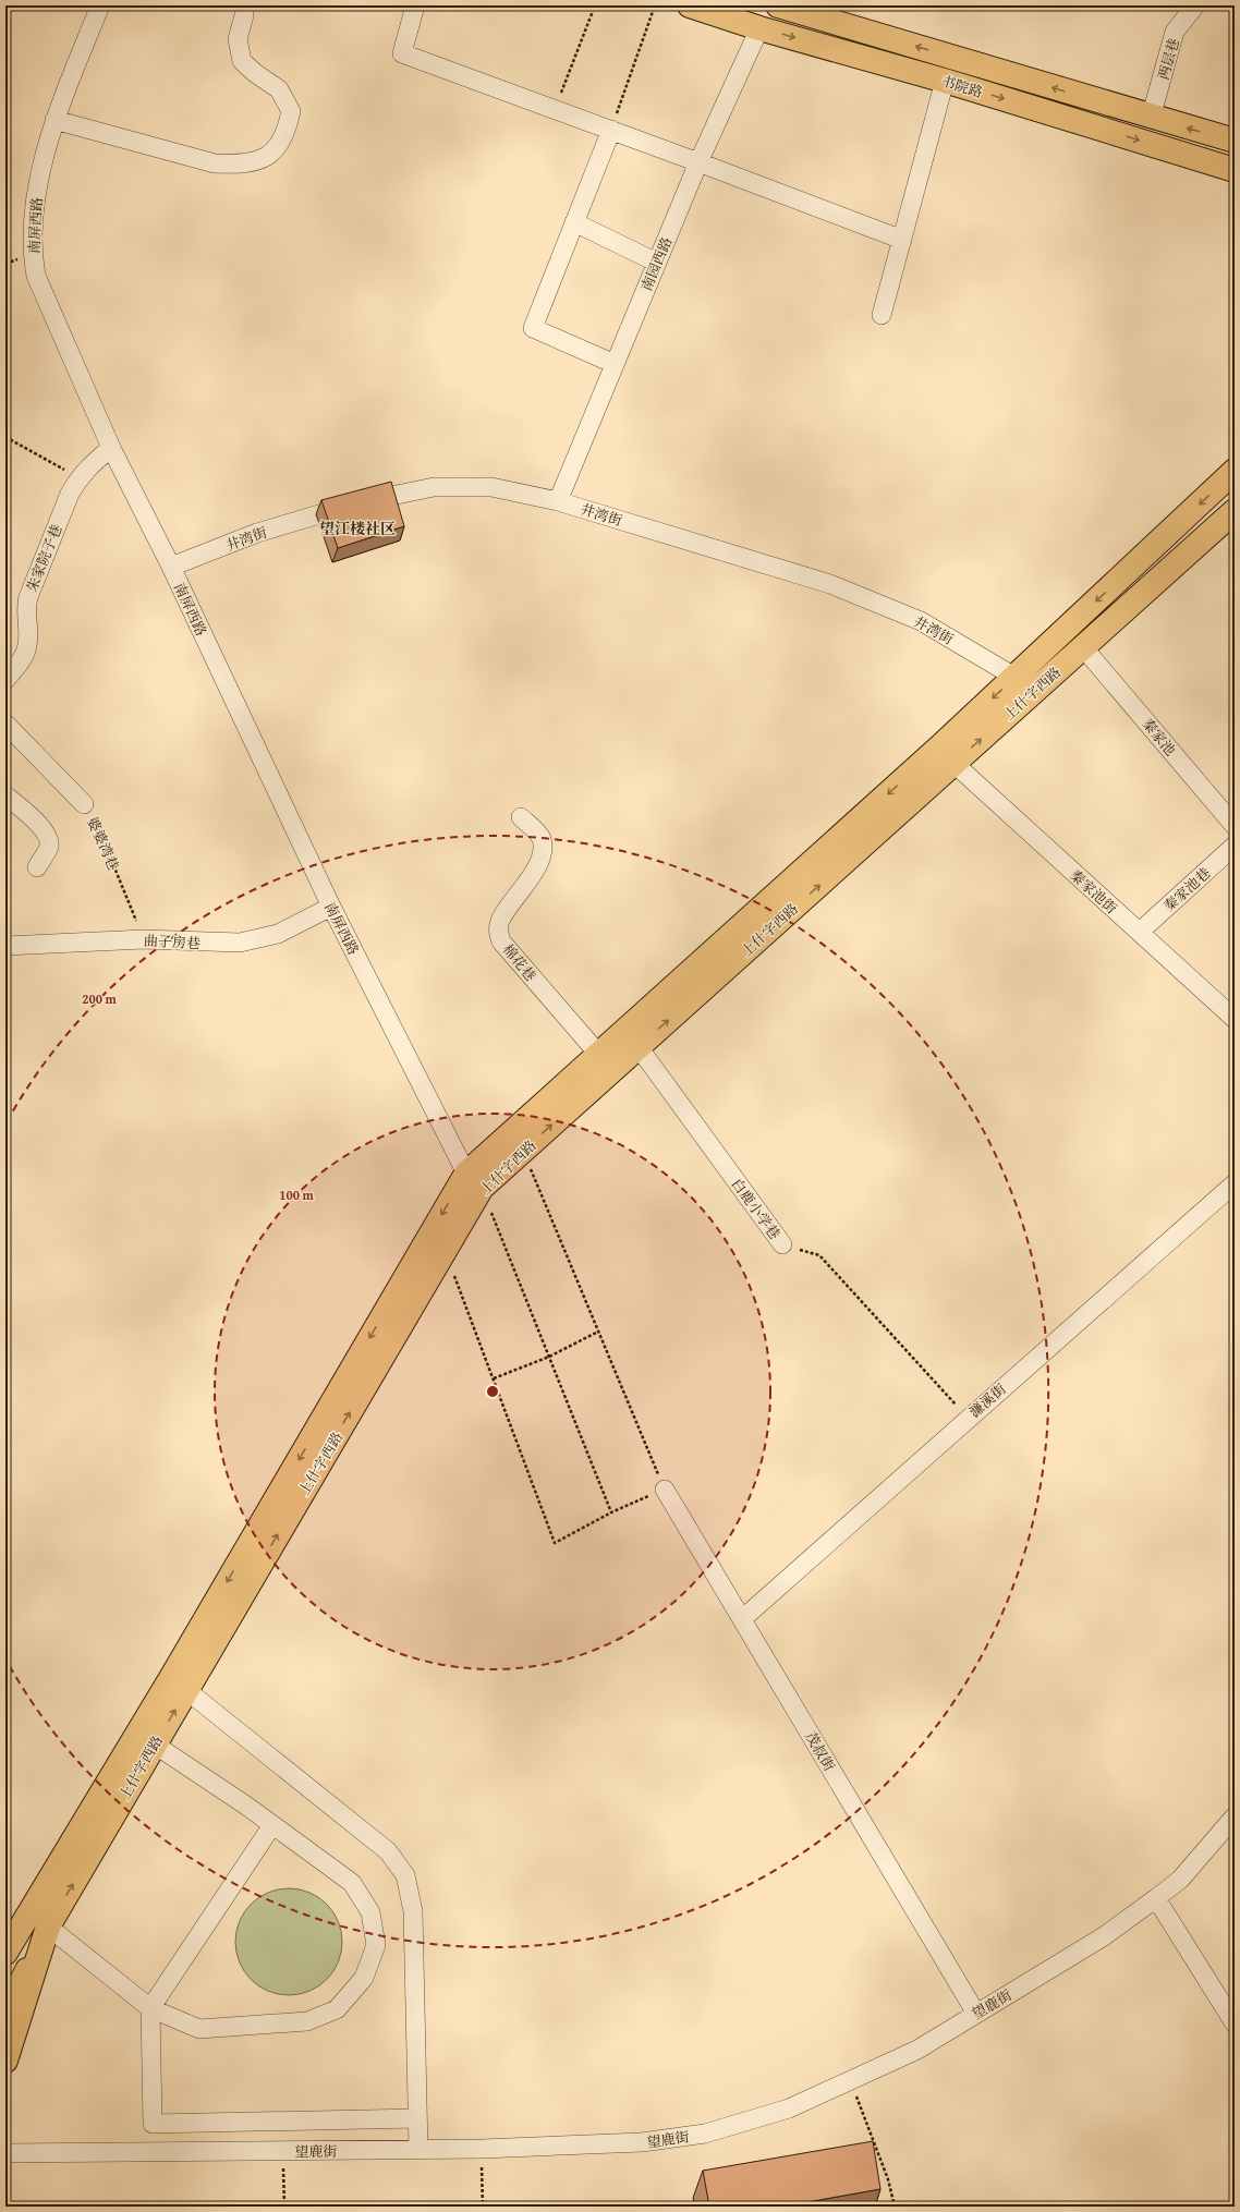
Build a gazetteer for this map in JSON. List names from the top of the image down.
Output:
{
  "streets": {
    "main road": ["书院路", "上什字西路"],
    "street": [
      "两层巷",
      "南屏西路",
      "南园西路",
      "井湾街",
      "朱家院子巷",
      "秦家池",
      "婆婆湾巷",
      "秦家池巷",
      "秦家池街",
      "曲子房巷",
      "棉花巷",
      "白鹿小学巷",
      "濂溪街",
      "茂叔街",
      "望鹿街"
    ]
  },
  "crossings": [
    ["两层巷", "书院路"],
    ["书院路", "南园西路"],
    ["南屏西路", "井湾街"],
    ["南屏西路", "朱家院子巷"],
    ["南屏西路", "上什字西路"],
    ["南屏西路", "曲子房巷"],
    ["南园西路", "井湾街"],
    ["井湾街", "上什字西路"],
    ["上什字西路", "秦家池"],
    ["上什字西路", "秦家池街"],
    ["上什字西路", "棉花巷"],
    ["上什字西路", "白鹿小学巷"],
    ["婆婆湾巷", "曲子房巷"],
    ["秦家池巷", "秦家池街"],
    ["白鹿小学巷", "濂溪街"],
    ["濂溪街", "茂叔街"],
    ["茂叔街", "望鹿街"]
  ],
  "districts": ["望江楼社区"],
  "rings": ["200 m", "100 m"]
}
